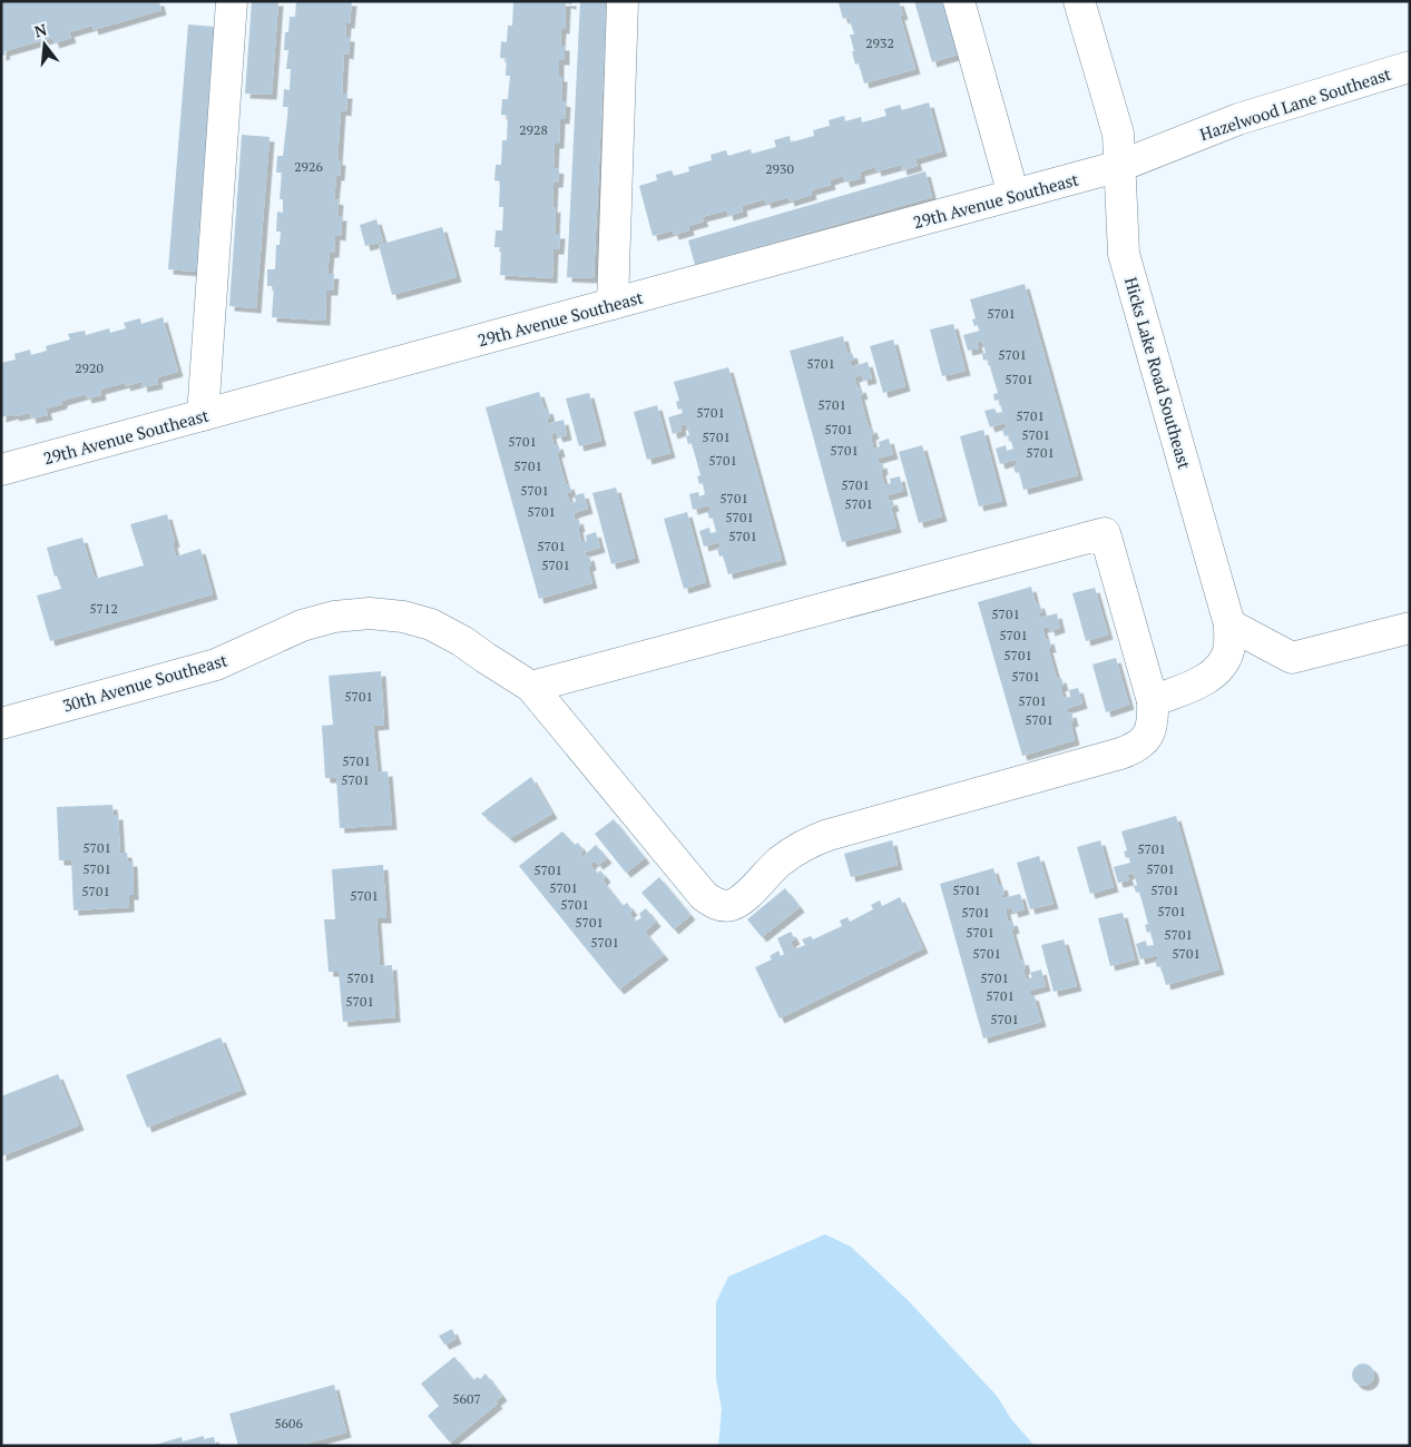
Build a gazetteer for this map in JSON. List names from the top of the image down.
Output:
{
  "streets": {
    "street": [
      "Hazelwood Lane Southeast",
      "29th Avenue Southeast",
      "Hicks Lake Road Southeast",
      "30th Avenue Southeast"
    ]
  },
  "crossings": [
    ["Hazelwood Lane Southeast", "29th Avenue Southeast"],
    ["Hazelwood Lane Southeast", "Hicks Lake Road Southeast"],
    ["29th Avenue Southeast", "Hicks Lake Road Southeast"],
    ["Hicks Lake Road Southeast", "30th Avenue Southeast"]
  ],
  "house_numbers": [
    "2932",
    "2928",
    "2926",
    "2930",
    "5701",
    "5701",
    "5701",
    "2920",
    "5701",
    "5701",
    "5701",
    "5701",
    "5701",
    "5701",
    "5701",
    "5701",
    "5701",
    "5701",
    "5701",
    "5701",
    "5701",
    "5701",
    "5701",
    "5701",
    "5701",
    "5701",
    "5701",
    "5701",
    "5701",
    "5712",
    "5701",
    "5701",
    "5701",
    "5701",
    "5701",
    "5701",
    "5701",
    "5701",
    "5701",
    "5701",
    "5701",
    "5701",
    "5701",
    "5701",
    "5701",
    "5701",
    "5701",
    "5701",
    "5701",
    "5701",
    "5701",
    "5701",
    "5701",
    "5701",
    "5701",
    "5701",
    "5701",
    "5701",
    "5701",
    "5701",
    "5701",
    "5701",
    "5701",
    "5607",
    "5606"
  ],
  "north": "top"
}
